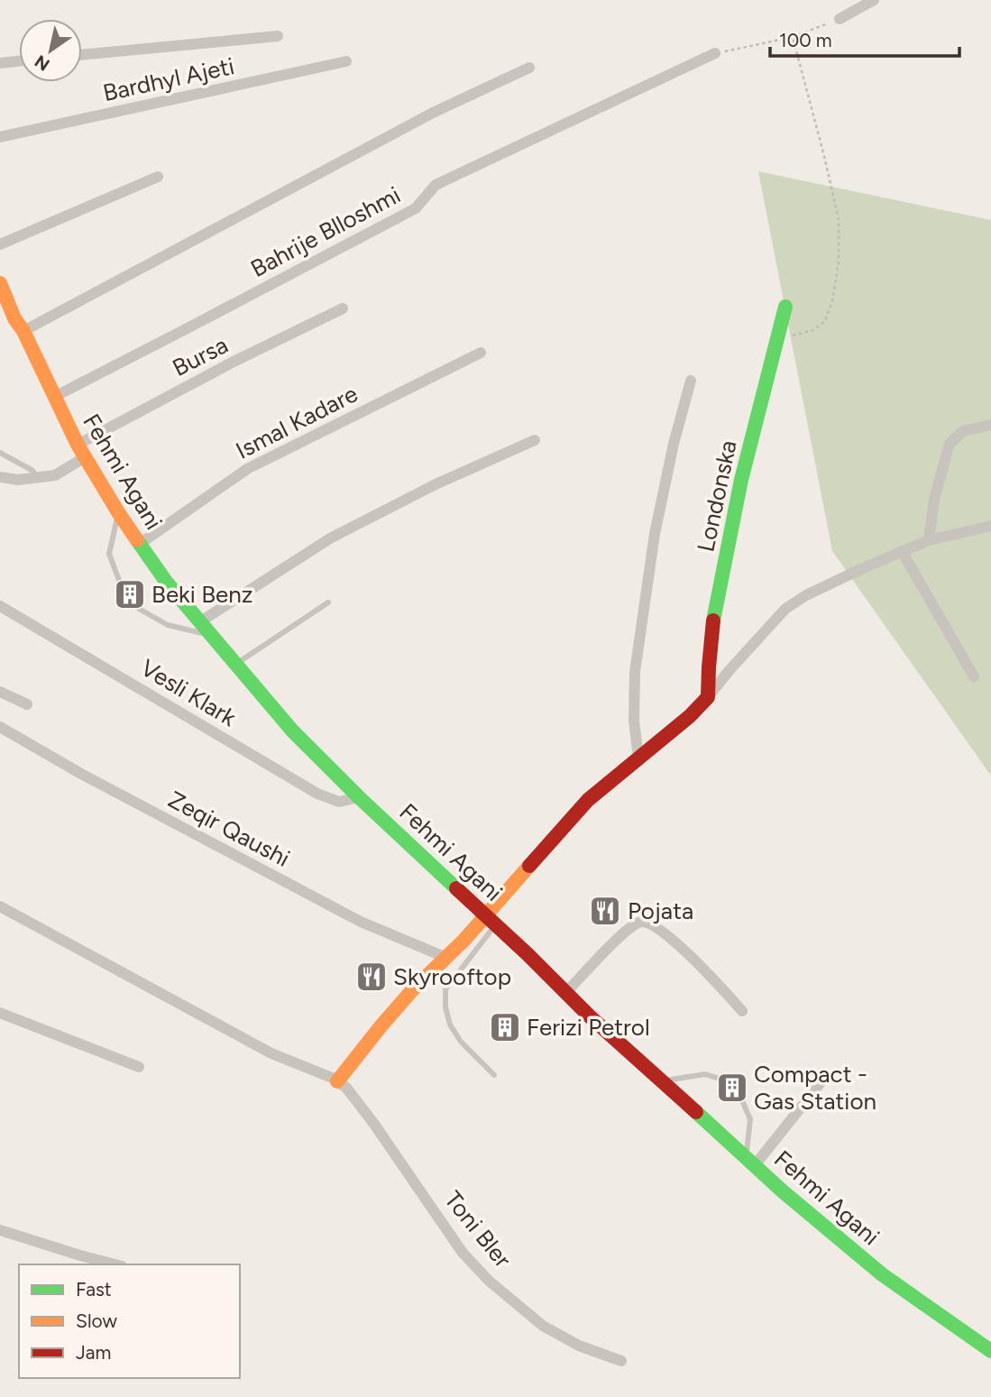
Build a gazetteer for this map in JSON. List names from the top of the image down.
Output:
{
  "streets": {
    "main road": ["Fehmi Agani", "Londonska"],
    "street": [
      "Bardhyl Ajeti",
      "Bahrije Blloshmi",
      "Bursa",
      "Ismal Kadare",
      "Vesli Klark",
      "Zeqir Qaushi",
      "Toni Bler"
    ]
  },
  "crossings": [
    ["Bahrije Blloshmi", "Fehmi Agani"],
    ["Bursa", "Fehmi Agani"],
    ["Ismal Kadare", "Fehmi Agani"],
    ["Fehmi Agani", "Vesli Klark"]
  ],
  "places": {
    "building": ["Beki Benz", "Ferizi Petrol", "Compact - Gas Station"],
    "restaurant": ["Pojata", "Skyrooftop"]
  },
  "legend": ["Fast", "Slow", "Jam"],
  "scale_bar": "100 m",
  "north": "bottom left"
}
